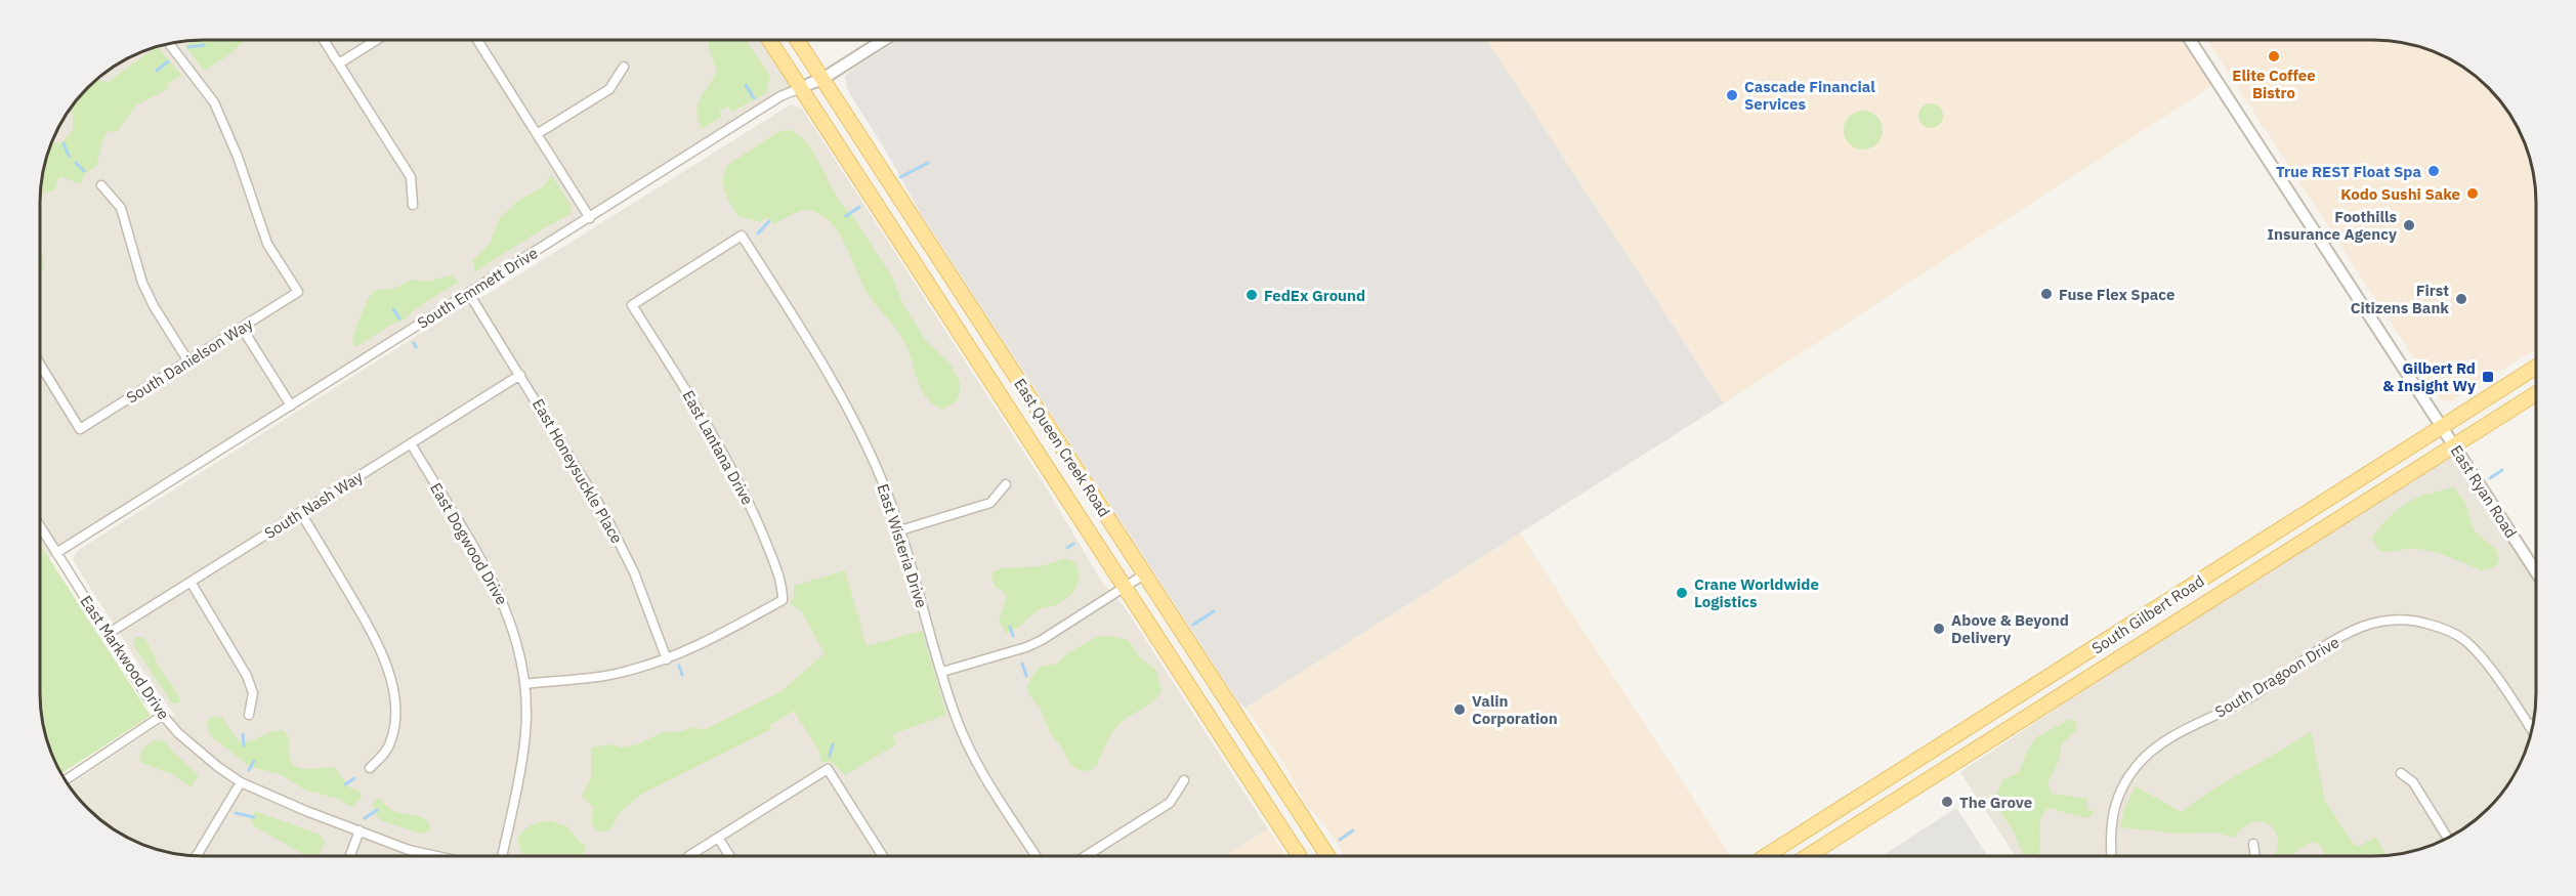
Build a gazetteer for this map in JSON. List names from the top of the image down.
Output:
{
  "streets": {
    "main road": ["East Queen Creek Road", "South Gilbert Road"],
    "street": [
      "South Emmett Drive",
      "South Danielson Way",
      "East Lantana Drive",
      "East Honeysuckle Place",
      "East Ryan Road",
      "South Nash Way",
      "East Dogwood Drive",
      "East Wisteria Drive",
      "East Markwood Drive",
      "South Dragoon Drive"
    ]
  },
  "crossings": [
    ["South Emmett Drive", "East Queen Creek Road"],
    ["South Emmett Drive", "East Honeysuckle Place"],
    ["South Emmett Drive", "East Markwood Drive"],
    ["East Lantana Drive", "East Honeysuckle Place"],
    ["East Lantana Drive", "East Wisteria Drive"],
    ["East Honeysuckle Place", "South Nash Way"],
    ["East Ryan Road", "South Gilbert Road"],
    ["South Nash Way", "East Dogwood Drive"],
    ["South Nash Way", "East Markwood Drive"]
  ],
  "places": {
    "other": [
      "Elite Coffee Bistro",
      "Cascade Financial Services",
      "True REST Float Spa",
      "Kodo Sushi Sake",
      "Foothills Insurance Agency",
      "Fuse Flex Space",
      "FedEx Ground",
      "First Citizens Bank",
      "Crane Worldwide Logistics",
      "Above & Beyond Delivery",
      "Valin Corporation",
      "The Grove"
    ],
    "transit": ["Gilbert Rd & Insight Wy"]
  }
}
